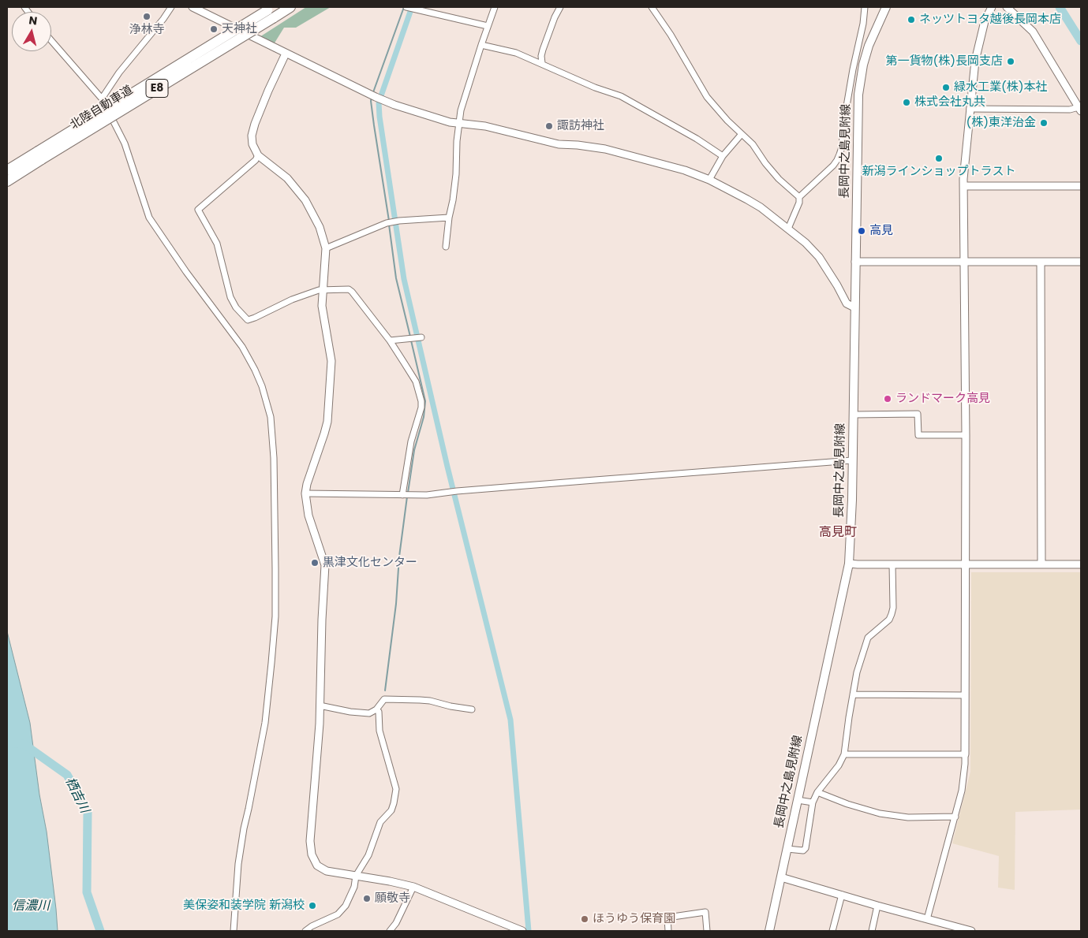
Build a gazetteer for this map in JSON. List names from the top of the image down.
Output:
{
  "streets": {
    "highway": ["E8", "北陸自動車道"],
    "main road": ["長岡中之島見附線"]
  },
  "districts": ["高見町"],
  "water": ["栖吉川", "信濃川"],
  "places": [
    "浄林寺",
    "ネッツトヨタ越後長岡本店",
    "天神社",
    "第一貨物(株)長岡支店",
    "緑水工業(株)本社",
    "株式会社丸共",
    "(株)東洋治金",
    "諏訪神社",
    "新潟ラインショップトラスト",
    "高見",
    "ランドマーク高見",
    "黒津文化センター",
    "願敬寺",
    "美保姿和装学院 新潟校",
    "ほうゆう保育園"
  ],
  "north": "top"
}
